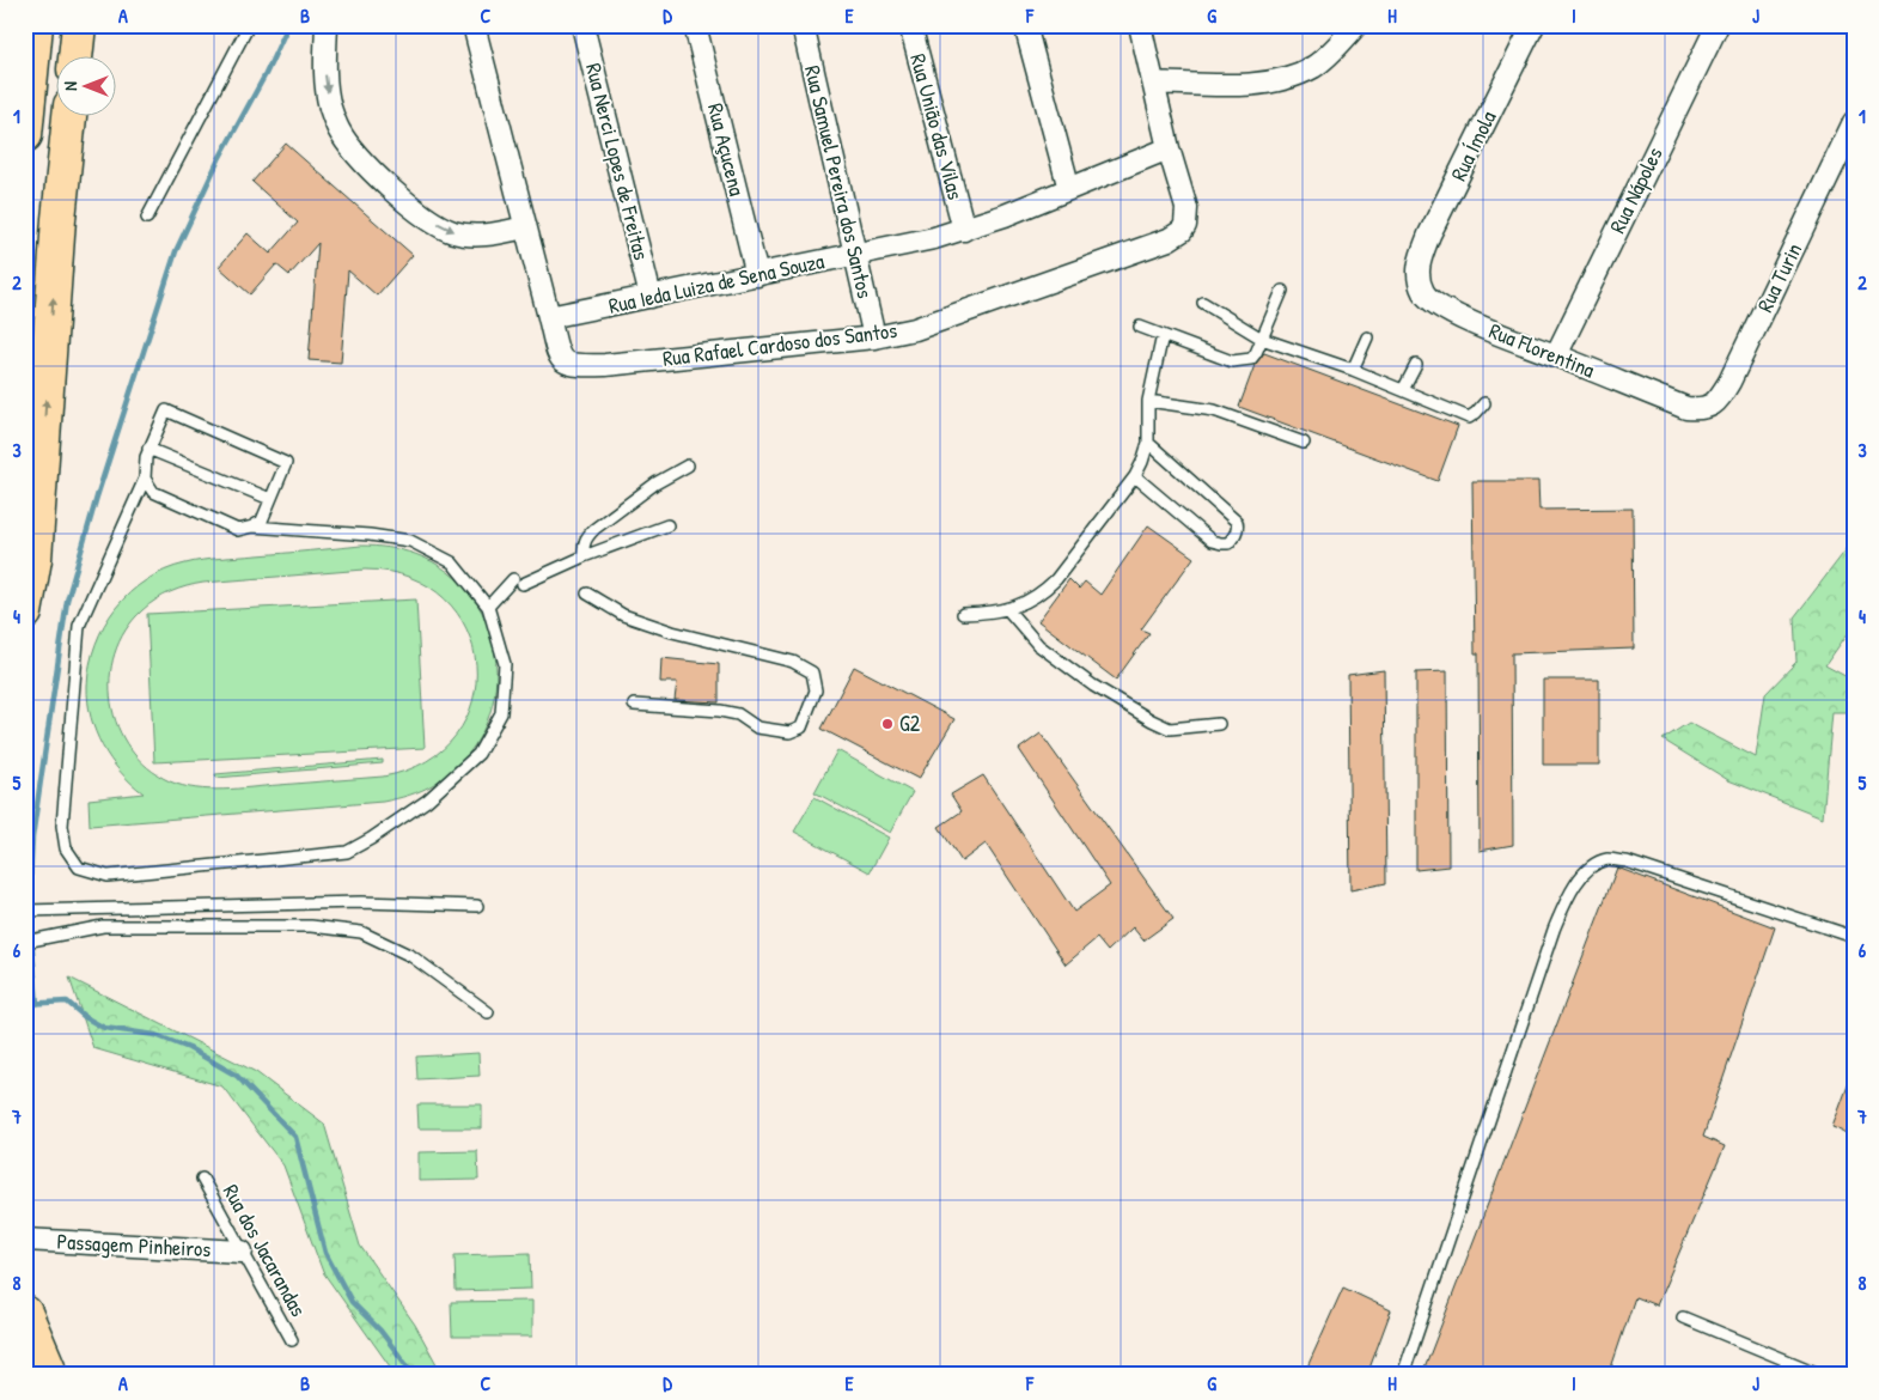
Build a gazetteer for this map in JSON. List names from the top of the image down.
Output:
{
  "streets": {
    "street": [
      "Rua União das Vilas",
      "Rua Ímola",
      "Rua Açucena",
      "Rua Nerci Lopes de Freitas",
      "Rua Samuel Pereira dos Santos",
      "Rua Nápoles",
      "Rua Turin",
      "Rua Ieda Luiza de Sena Souza",
      "Rua Rafael Cardoso dos Santos",
      "Rua Florentina",
      "Passagem Pinheiros"
    ],
    "lane": ["Rua dos Jacarandas"]
  },
  "crossings": [
    ["Rua União das Vilas", "Rua Ieda Luiza de Sena Souza"],
    ["Rua Ímola", "Rua Florentina"],
    ["Rua Açucena", "Rua Ieda Luiza de Sena Souza"],
    ["Rua Nerci Lopes de Freitas", "Rua Ieda Luiza de Sena Souza"],
    ["Rua Samuel Pereira dos Santos", "Rua Ieda Luiza de Sena Souza"],
    ["Rua Samuel Pereira dos Santos", "Rua Rafael Cardoso dos Santos"],
    ["Rua Nápoles", "Rua Florentina"],
    ["Rua Turin", "Rua Florentina"],
    ["Rua Ieda Luiza de Sena Souza", "Rua Rafael Cardoso dos Santos"],
    ["Passagem Pinheiros", "Rua dos Jacarandas"]
  ],
  "places": ["G2"],
  "north": "left",
  "grid": {
    "columns": [
      "A",
      "B",
      "C",
      "D",
      "E",
      "F",
      "G",
      "H",
      "I",
      "J"
    ],
    "rows": [
      "1",
      "2",
      "3",
      "4",
      "5",
      "6",
      "7",
      "8"
    ]
  }
}
